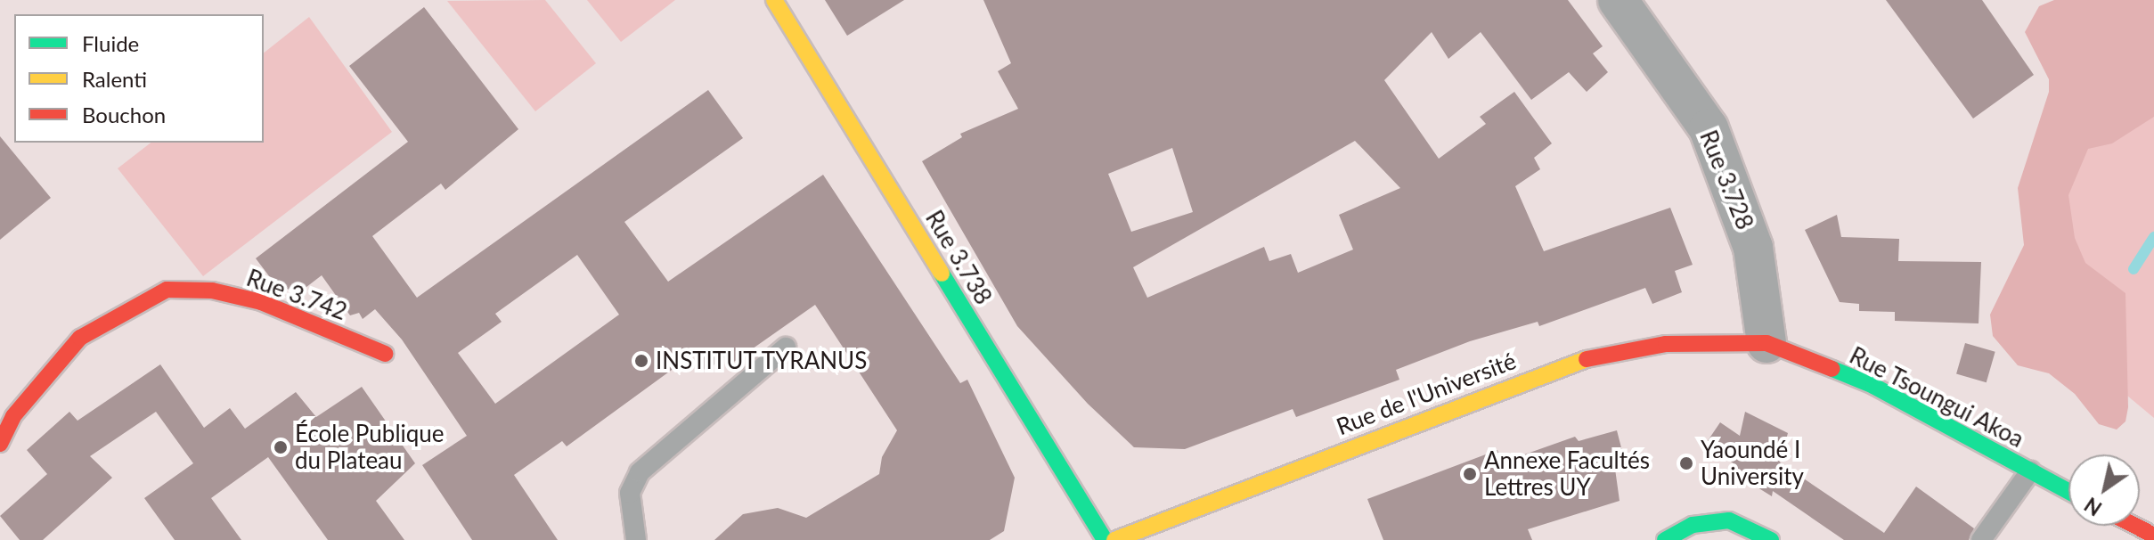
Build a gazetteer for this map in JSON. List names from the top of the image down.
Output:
{
  "streets": {
    "street": [
      "Rue 3.728",
      "Rue 3.738",
      "Rue 3.742",
      "Rue de l'Université",
      "Rue Tsoungui Akoa"
    ]
  },
  "crossings": [
    ["Rue 3.728", "Rue de l'Université"],
    ["Rue 3.728", "Rue Tsoungui Akoa"],
    ["Rue de l'Université", "Rue Tsoungui Akoa"]
  ],
  "places": [
    "INSTITUT TYRANUS",
    "École Publique du Plateau",
    "Yaoundé I University",
    "Annexe Facultés Lettres UY"
  ],
  "legend": ["Fluide", "Ralenti", "Bouchon"],
  "north": "bottom left"
}
